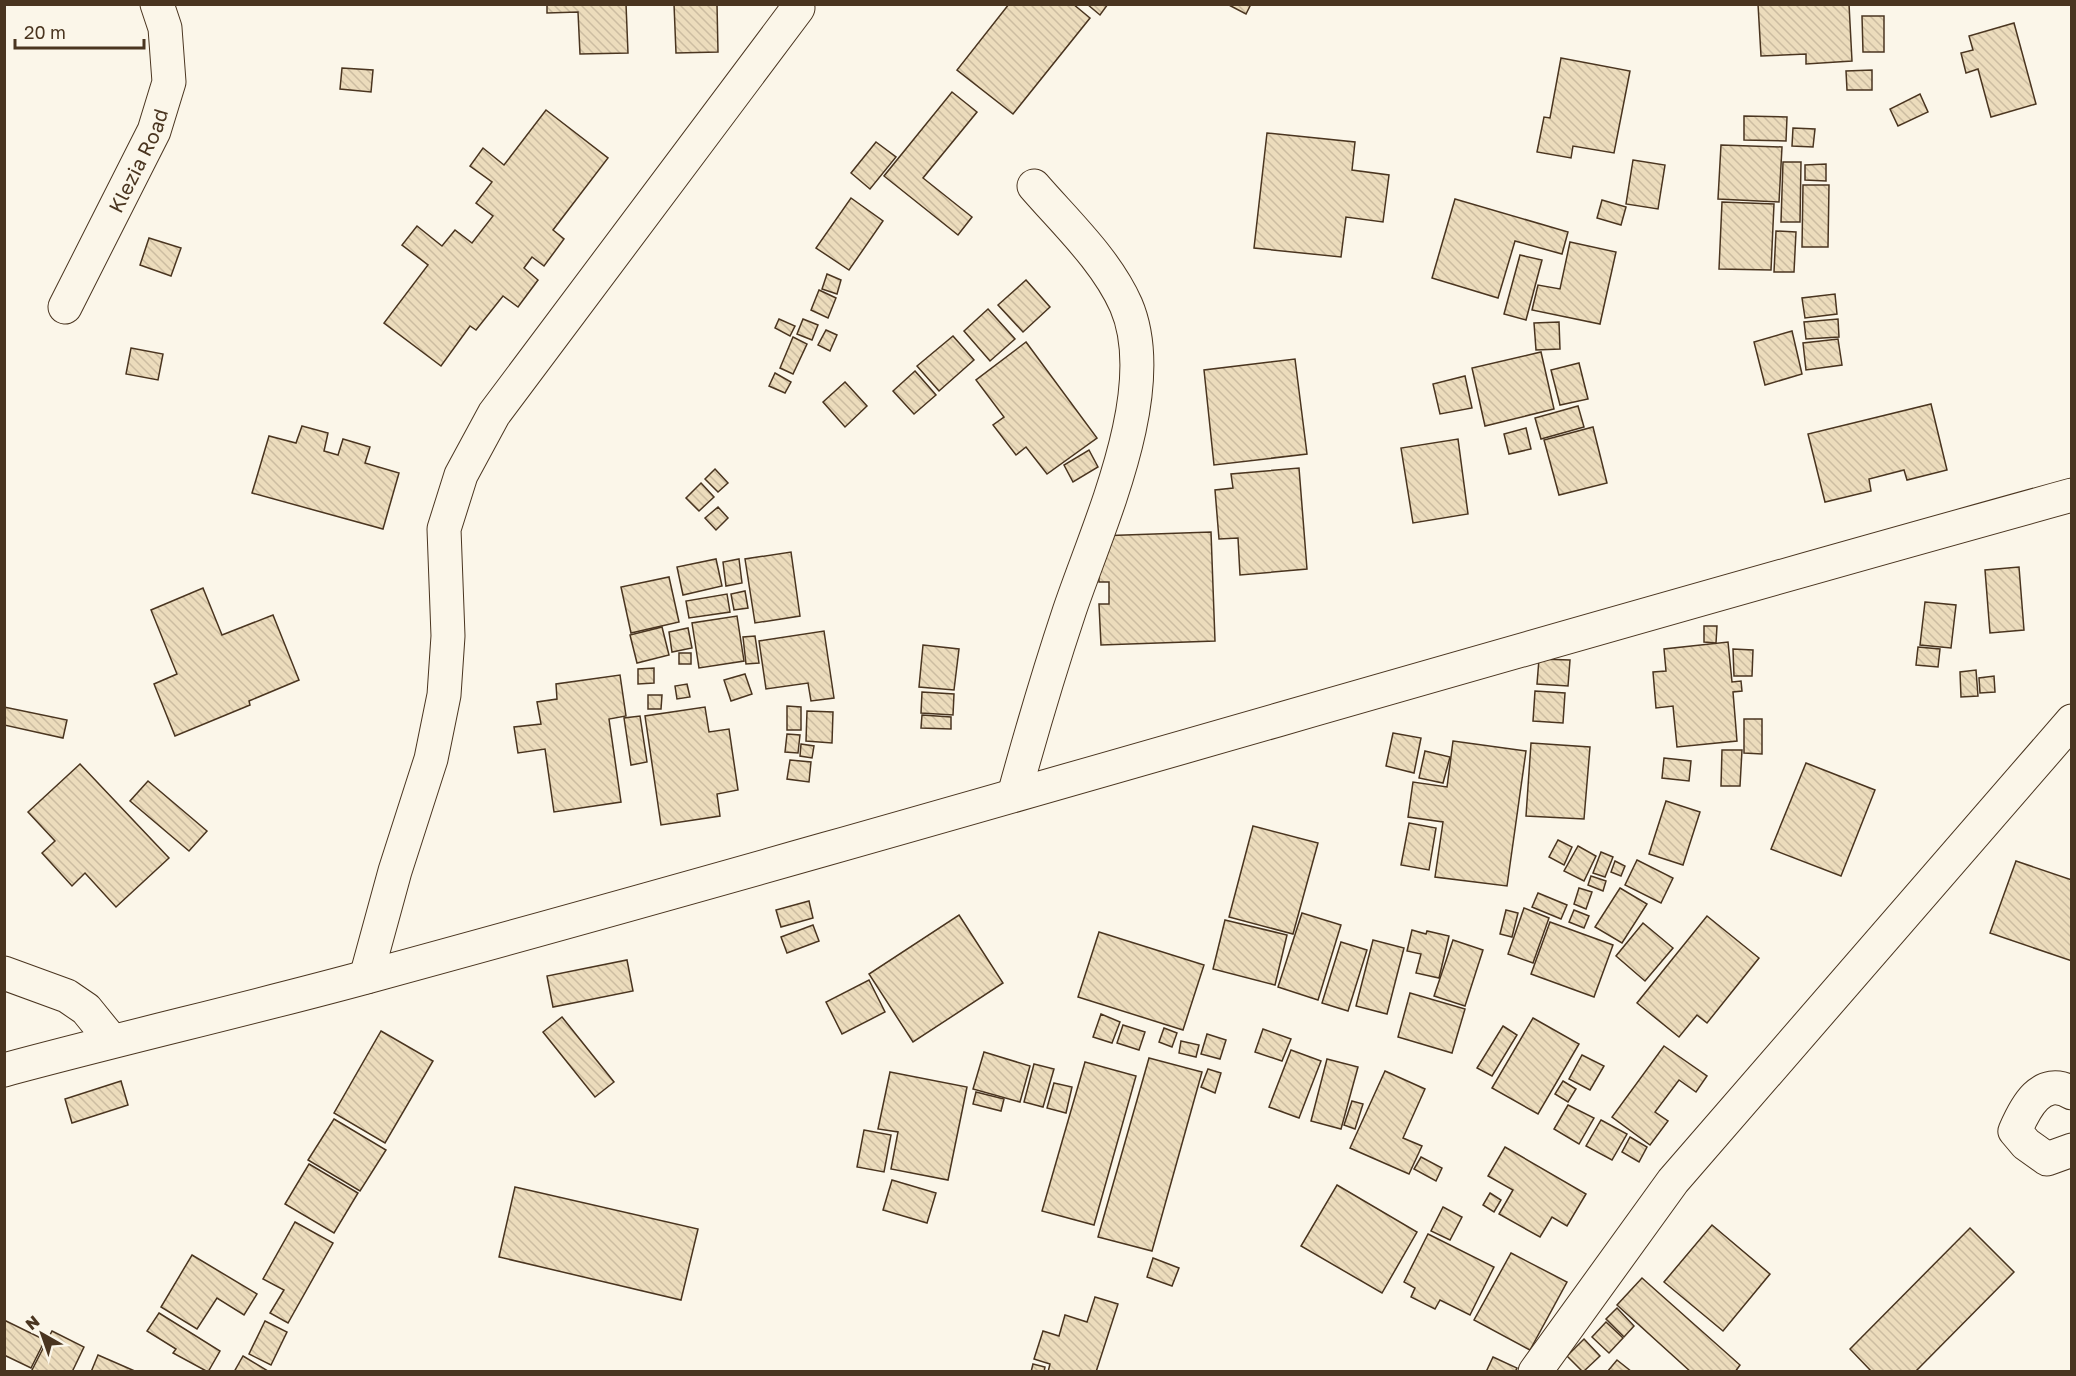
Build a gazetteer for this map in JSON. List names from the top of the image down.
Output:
{
  "streets": {
    "street": ["Klezia Road"]
  },
  "scale_bar": "20 m",
  "north": "top left"
}
